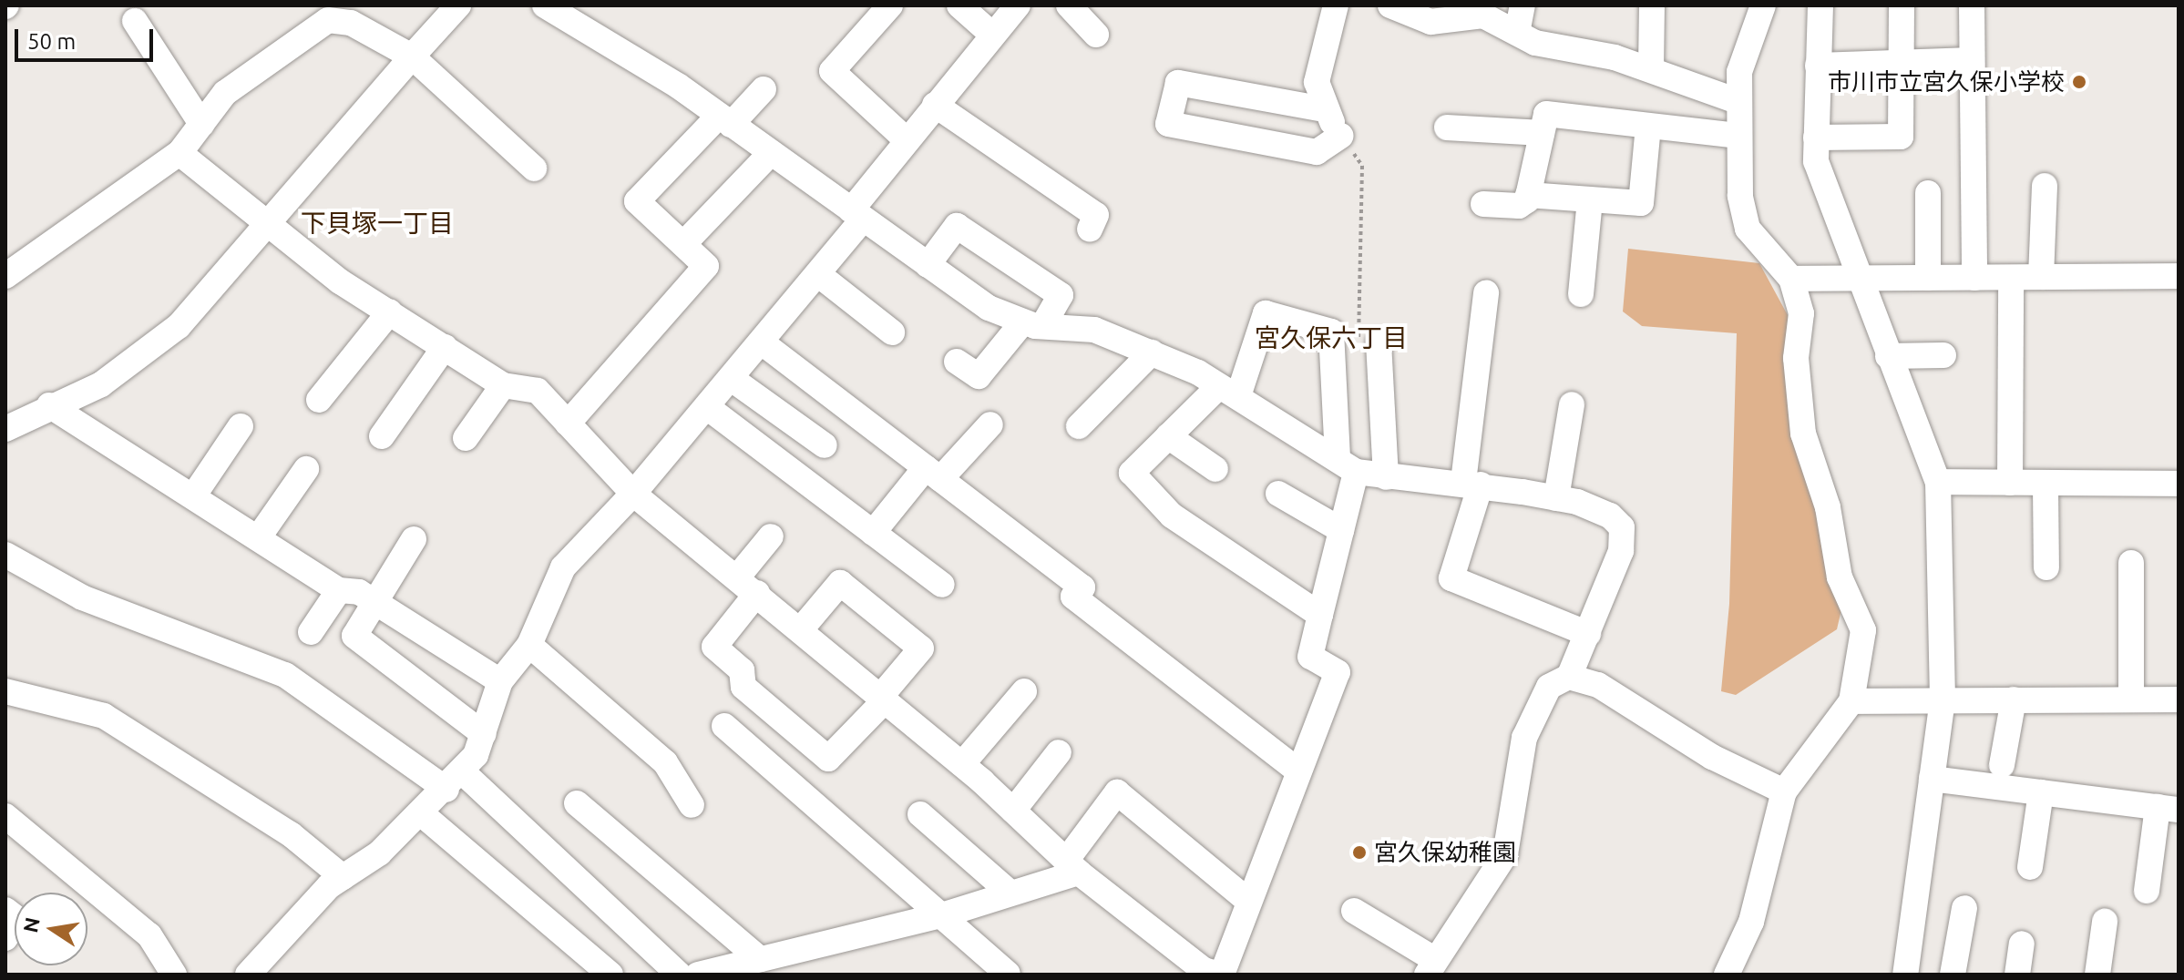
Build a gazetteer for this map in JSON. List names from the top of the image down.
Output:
{
  "districts": ["下貝塚一丁目", "宮久保六丁目"],
  "places": ["市川市立宮久保小学校", "宮久保幼稚園"],
  "scale_bar": "50 m",
  "north": "left"
}
